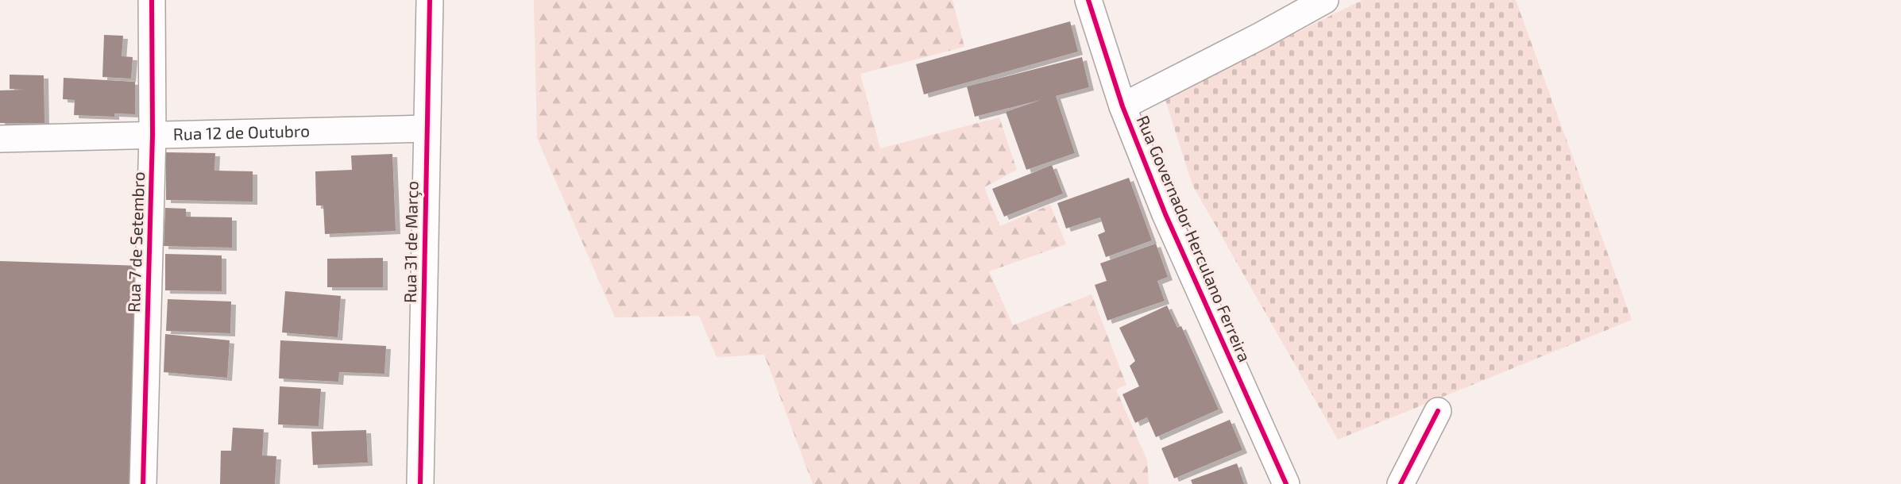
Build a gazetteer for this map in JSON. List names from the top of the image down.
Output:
{
  "streets": {
    "street": [
      "Rua 12 de Outubro",
      "Rua Governador Herculano Ferreira",
      "Rua 7 de Setembro",
      "Rua 31 de Março"
    ]
  },
  "crossings": [
    ["Rua 12 de Outubro", "Rua 7 de Setembro"],
    ["Rua 12 de Outubro", "Rua 31 de Março"]
  ]
}
